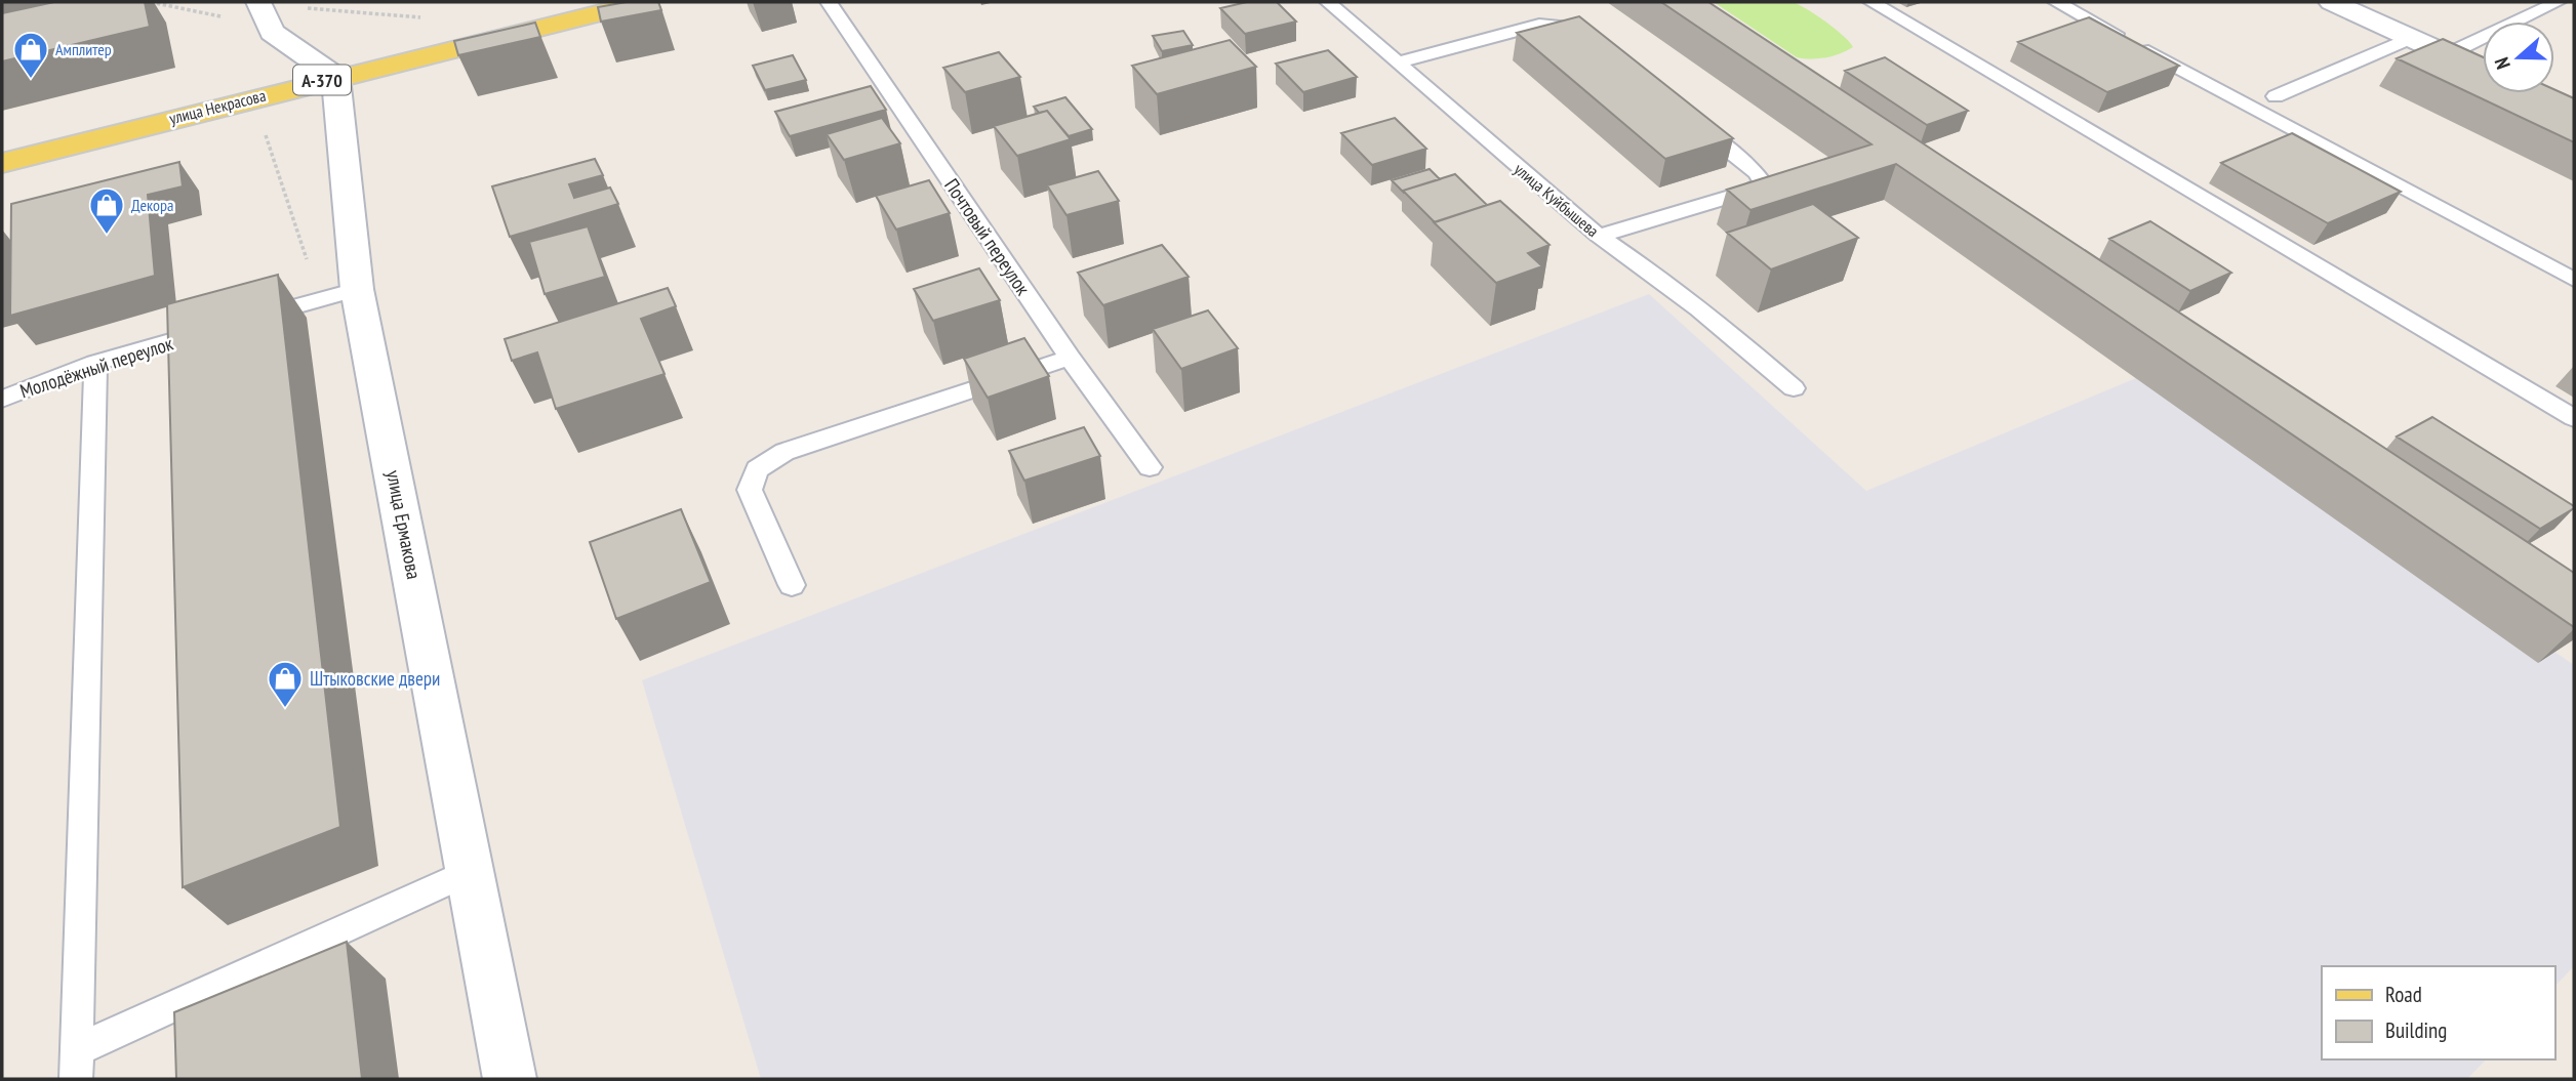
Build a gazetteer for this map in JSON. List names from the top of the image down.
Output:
{
  "streets": {
    "main road": ["А-370", "улица Некрасова"],
    "street": ["улица Ермакова"],
    "lane": ["улица Куйбышева", "Почтовый переулок", "Молодёжный переулок"]
  },
  "crossings": [
    ["улица Некрасова", "улица Ермакова"]
  ],
  "places": {
    "shop": ["Амплитер", "Декора", "Штыковские двери"]
  },
  "legend": ["Road", "Building"],
  "north": "left"
}
